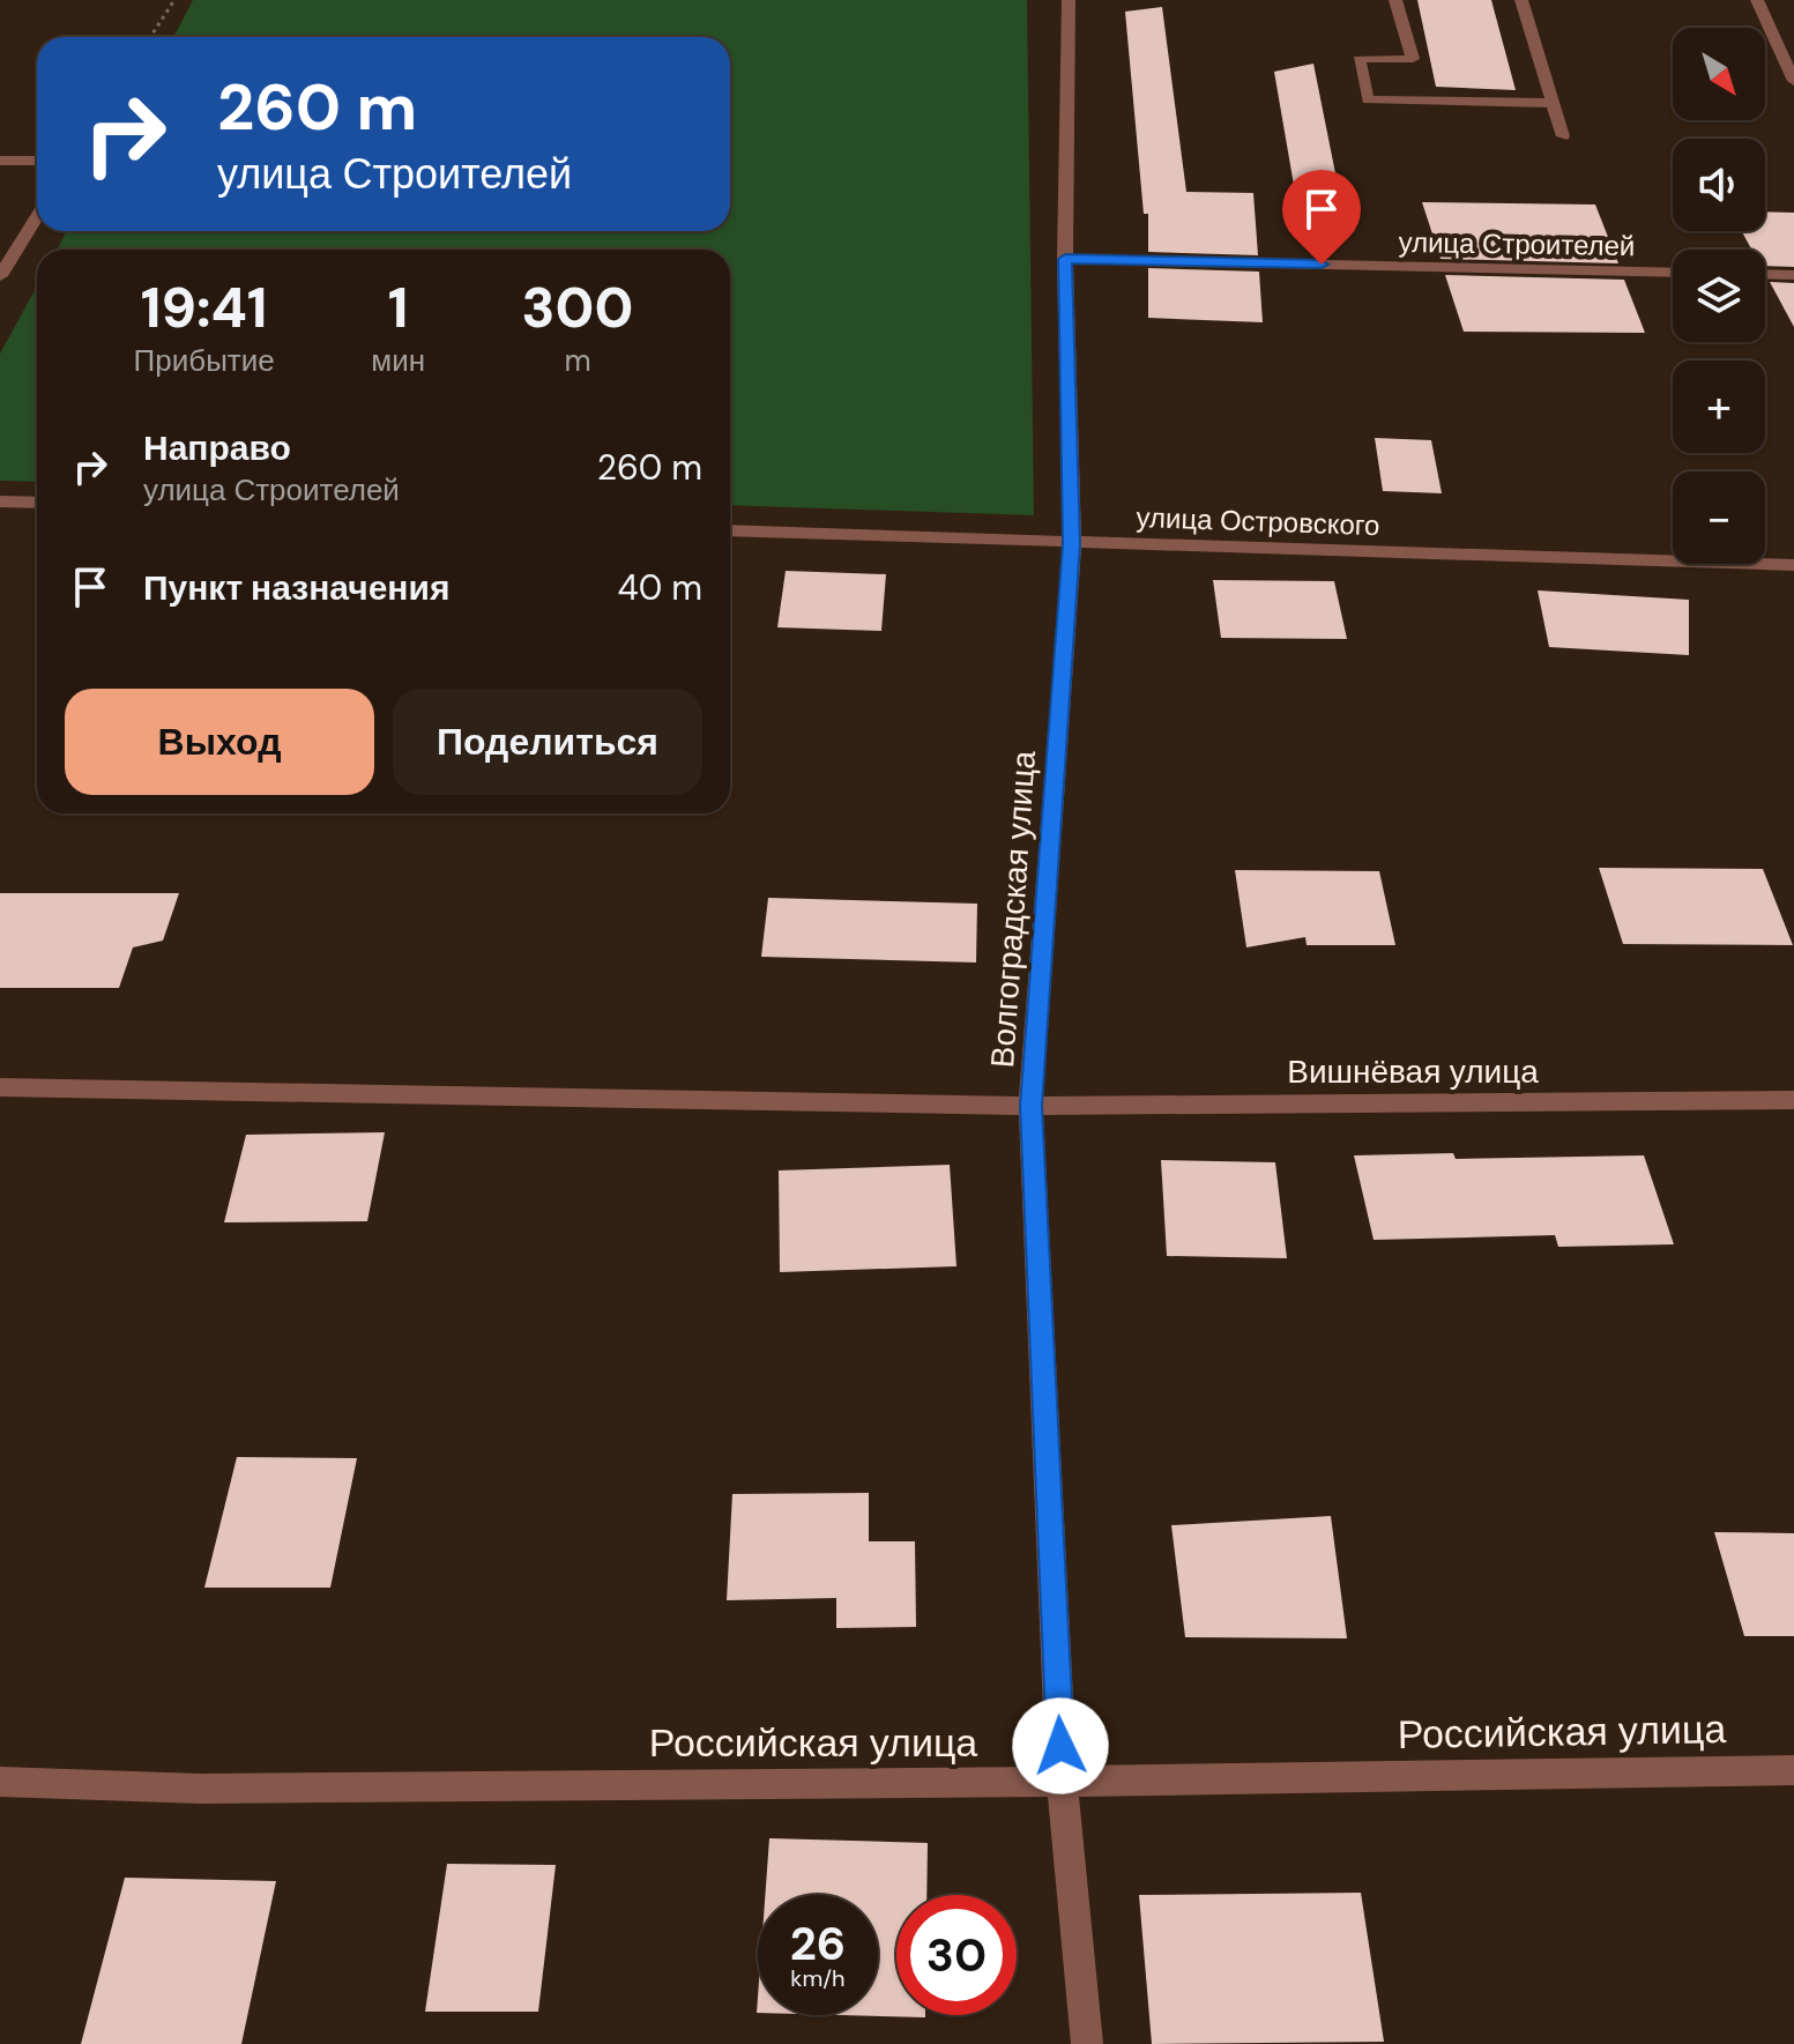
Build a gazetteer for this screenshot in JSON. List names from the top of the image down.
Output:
{
  "streets": {
    "street": [
      "улица Строителей",
      "улица Островского",
      "Волгоградская улица",
      "Вишнёвая улица",
      "Российская улица"
    ]
  },
  "crossings": [
    ["улица Строителей", "Волгоградская улица"],
    ["улица Островского", "Волгоградская улица"],
    ["Волгоградская улица", "Вишнёвая улица"],
    ["Волгоградская улица", "Российская улица"]
  ],
  "north": "bottom right",
  "page": {
    "map_buttons": ["+", "−"],
    "turn": ["260 m", "улица Строителей"],
    "eta": [
      "19:41",
      "Прибытие",
      "1",
      "мин",
      "300",
      "m"
    ],
    "list": [
      {
        "name": "Направо",
        "note": "улица Строителей",
        "value": "260 m"
      },
      {
        "name": "Пункт назначения",
        "value": "40 m"
      }
    ],
    "buttons": ["Выход", "Поделиться"],
    "speed": "26 km/h",
    "limit": "30"
  }
}
